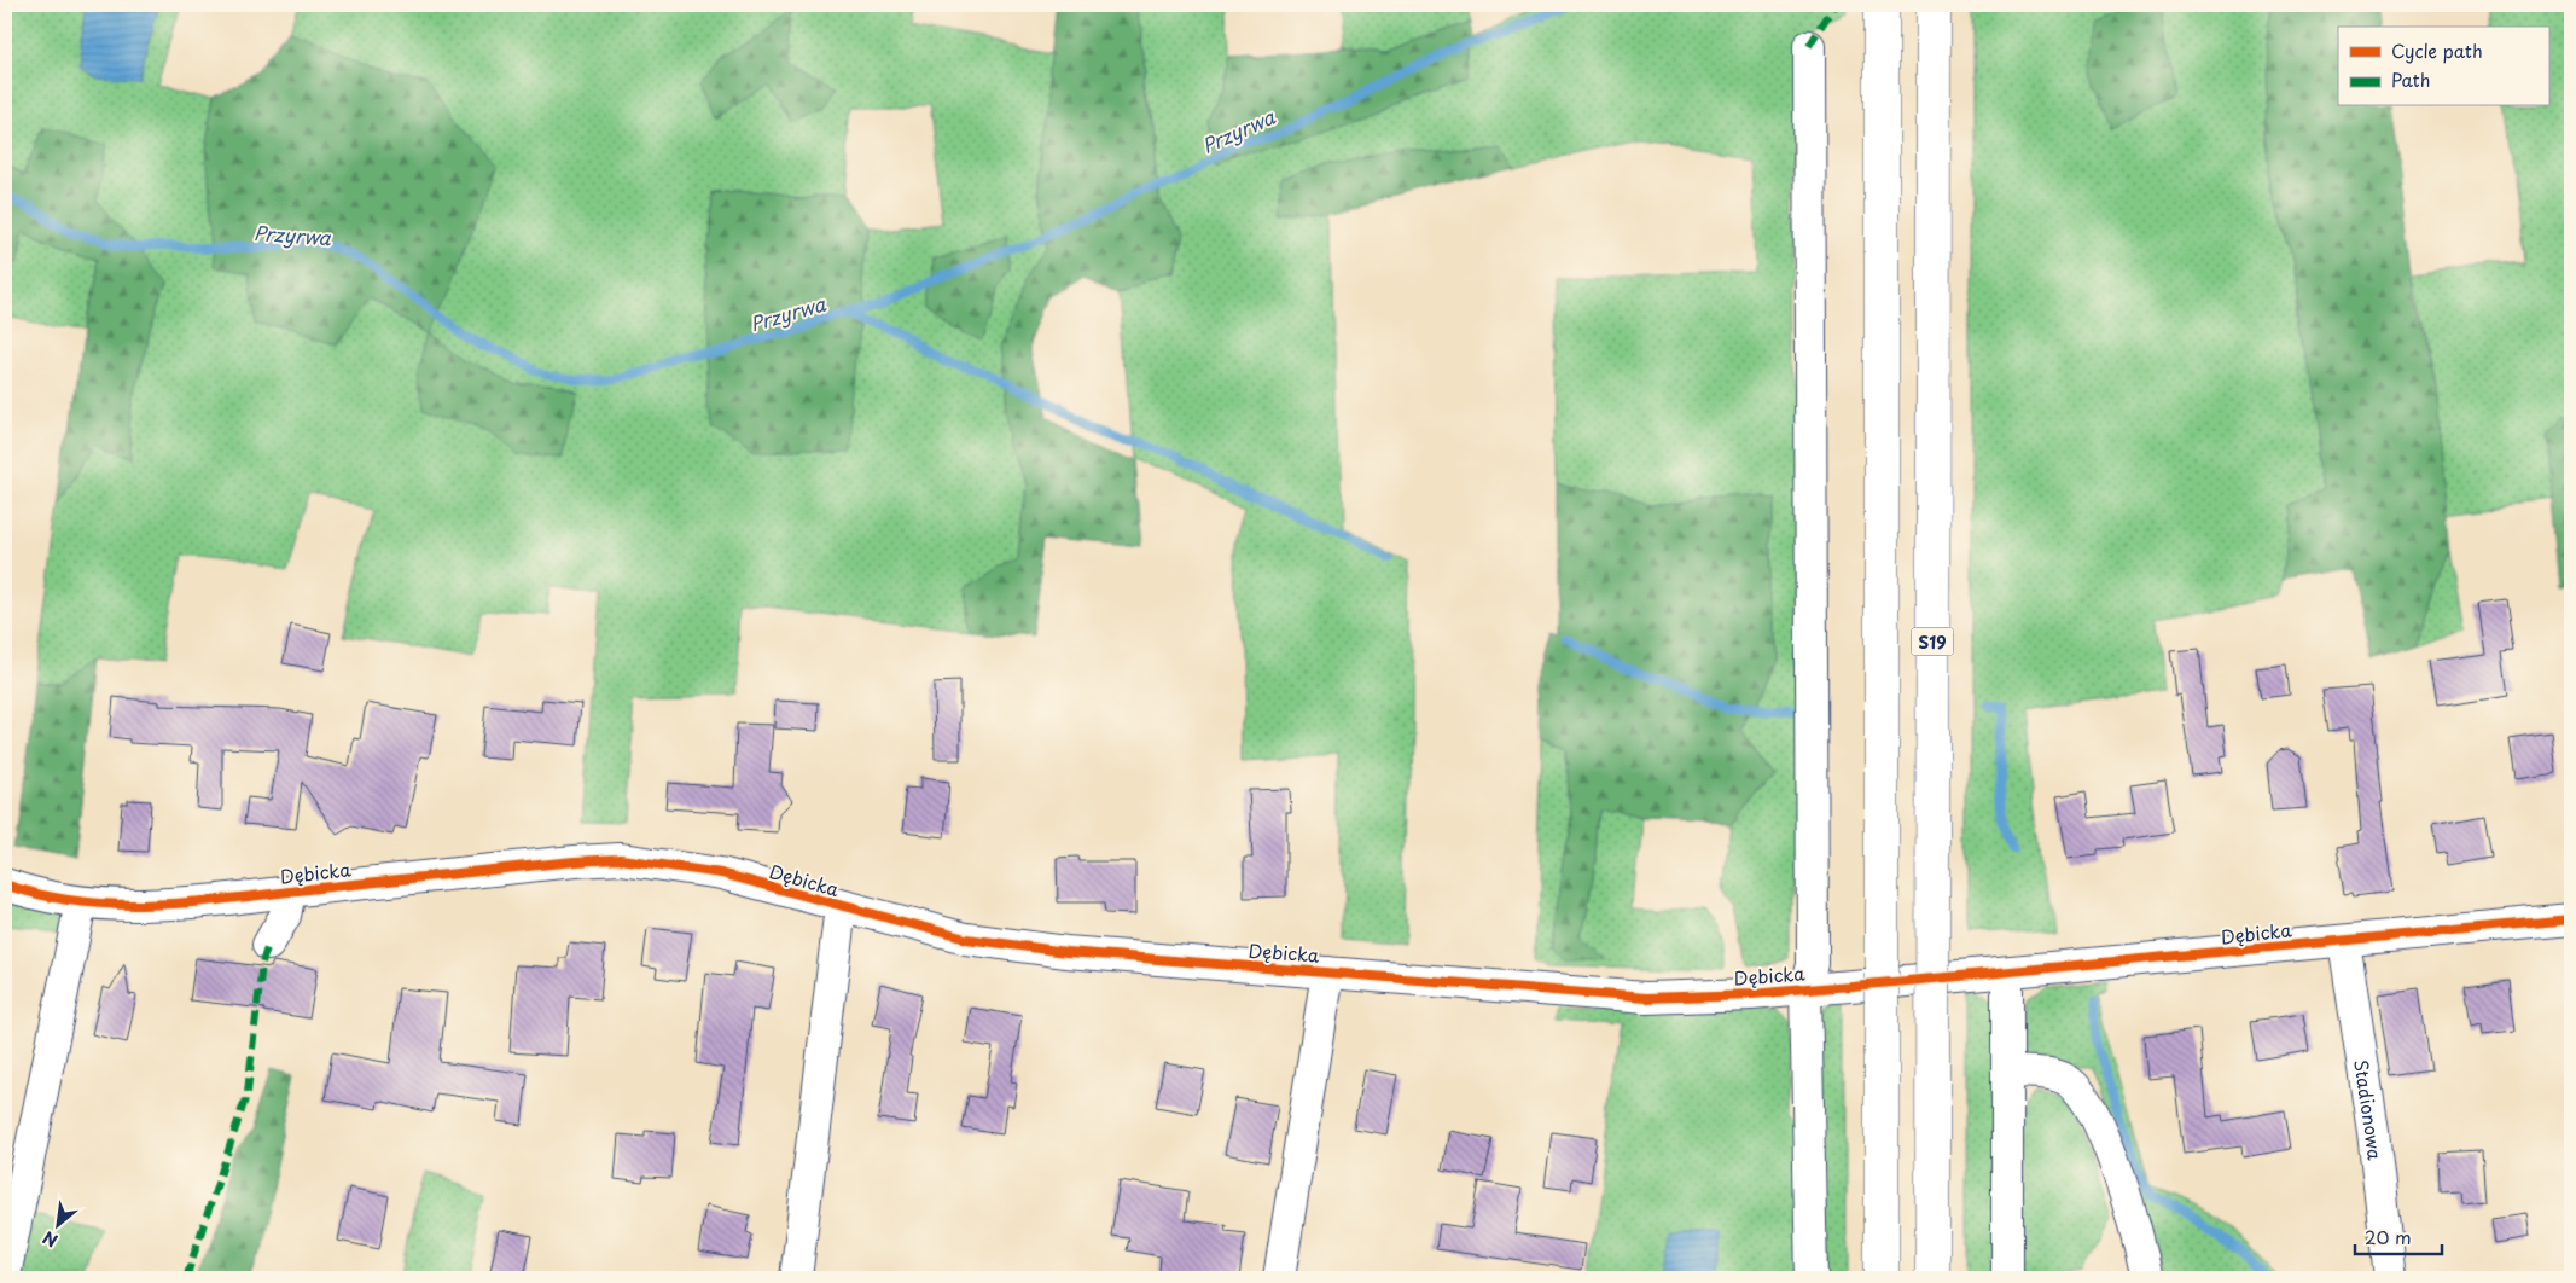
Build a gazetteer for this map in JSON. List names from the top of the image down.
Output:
{
  "streets": {
    "highway": ["S19"],
    "street": ["Dębicka", "Stadionowa"]
  },
  "crossings": [
    ["Dębicka", "Stadionowa"]
  ],
  "water": ["Przyrwa"],
  "legend": ["Cycle path", "Path"],
  "scale_bar": "20 m",
  "north": "bottom left"
}
